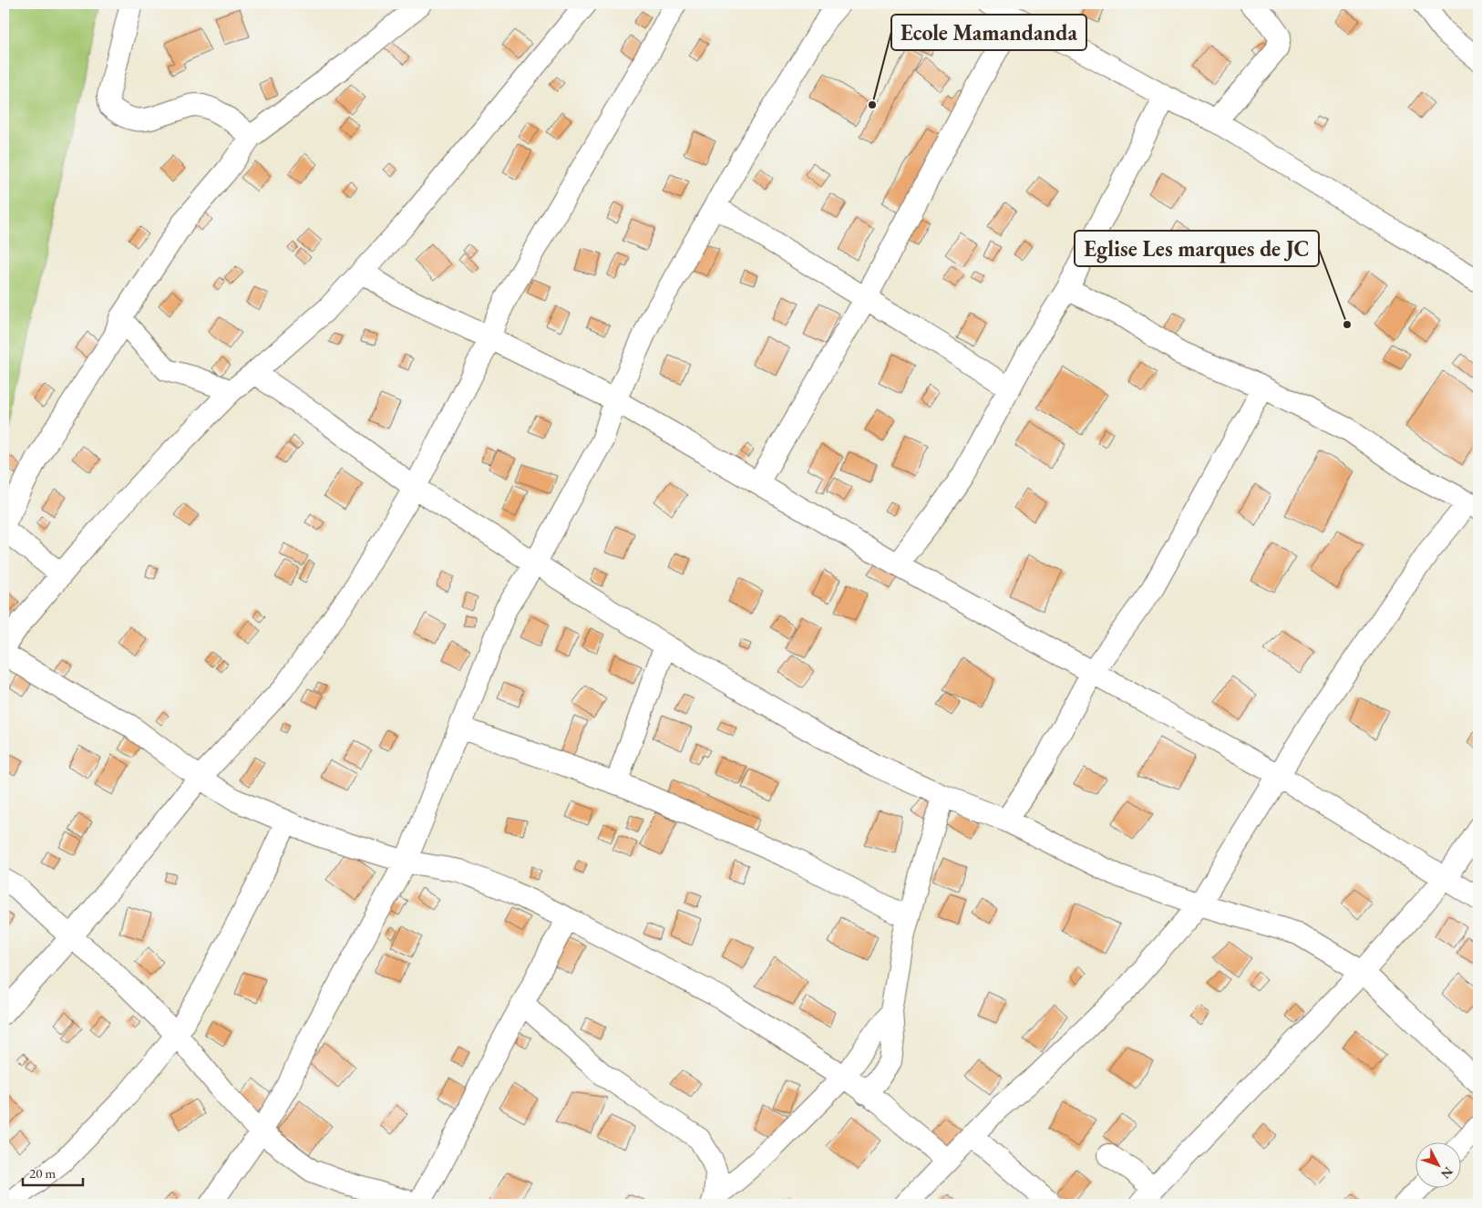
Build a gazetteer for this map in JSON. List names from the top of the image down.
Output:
{
  "places": ["Ecole Mamandanda", "Eglise Les marques de JC"],
  "scale_bar": "20 m",
  "north": "bottom right"
}
